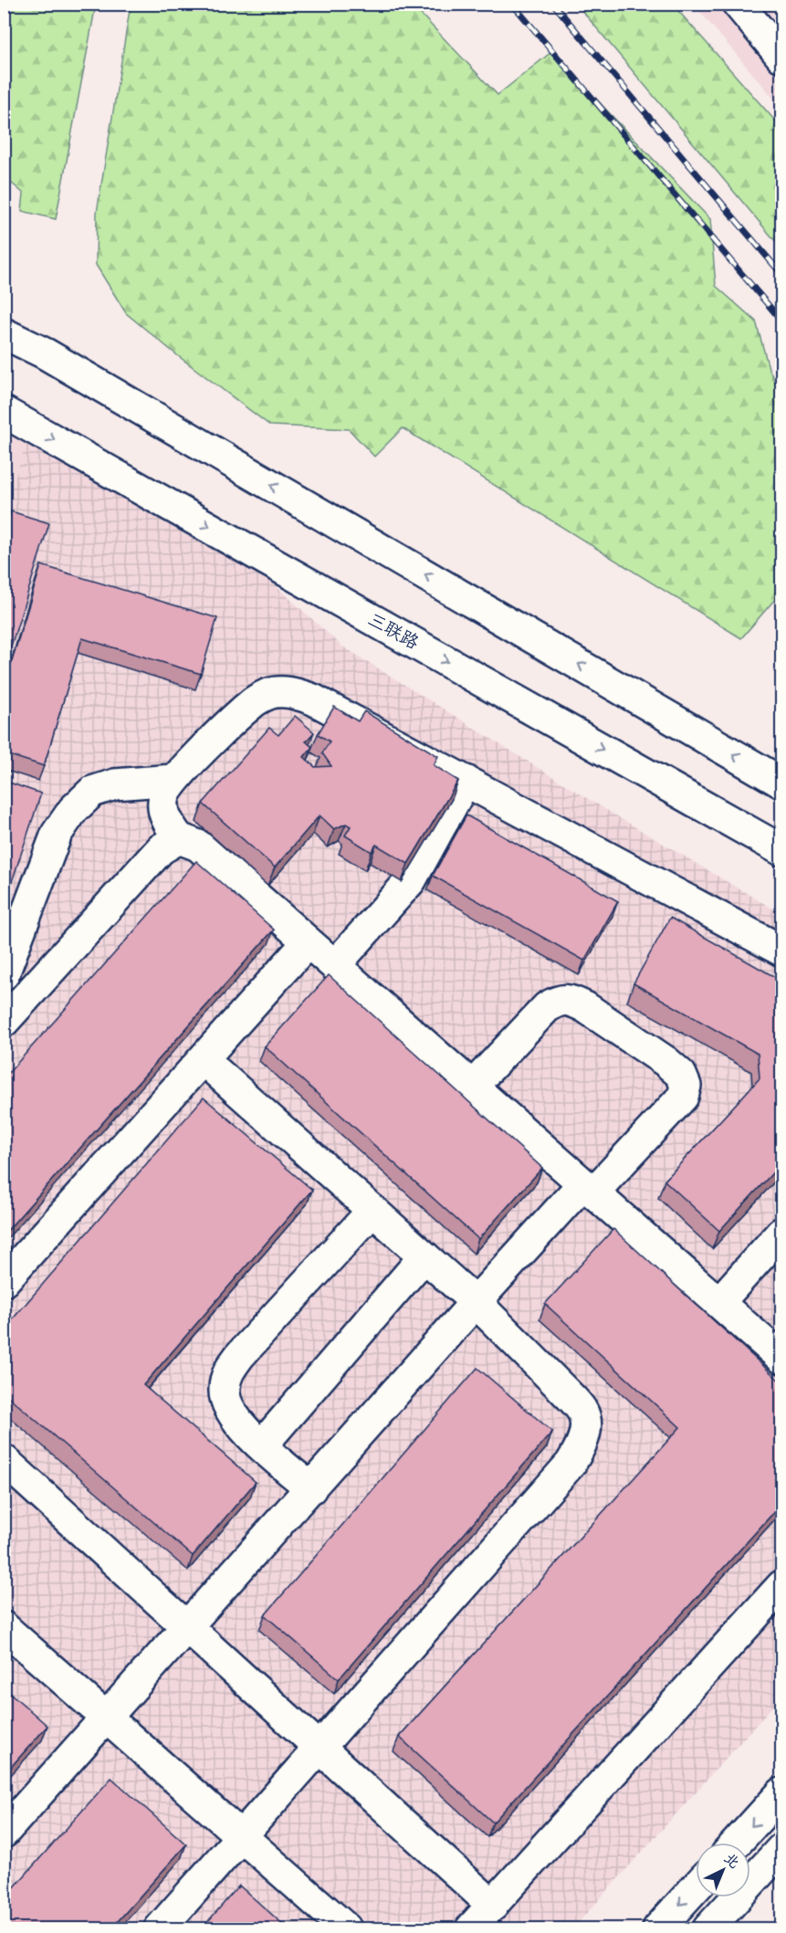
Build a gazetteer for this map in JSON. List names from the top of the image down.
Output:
{
  "streets": {
    "street": ["三联路"]
  },
  "north": "top right"
}
